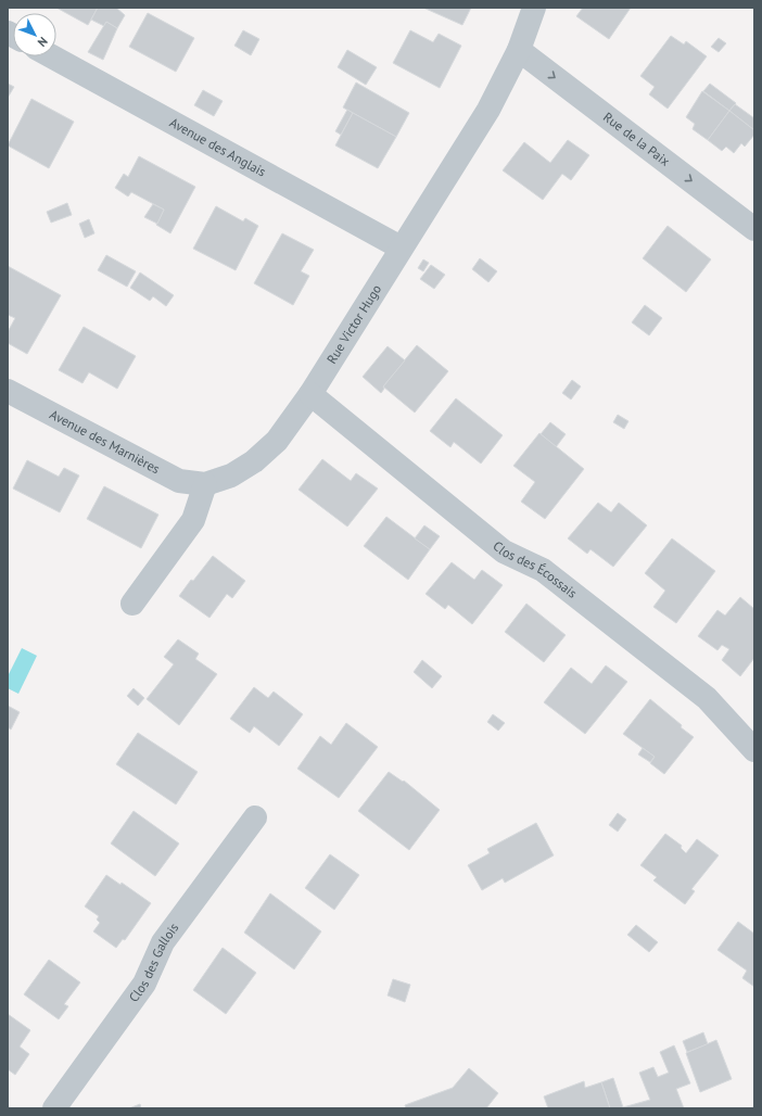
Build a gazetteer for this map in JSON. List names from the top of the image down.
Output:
{
  "streets": {
    "street": [
      "Rue de la Paix",
      "Avenue des Anglais",
      "Rue Victor Hugo",
      "Avenue des Marnières",
      "Clos des Écossais",
      "Clos des Gallois"
    ]
  },
  "crossings": [
    ["Rue de la Paix", "Rue Victor Hugo"],
    ["Avenue des Anglais", "Rue Victor Hugo"],
    ["Rue Victor Hugo", "Avenue des Marnières"],
    ["Rue Victor Hugo", "Clos des Écossais"]
  ],
  "one_way": ["Rue de la Paix"],
  "north": "bottom right"
}
